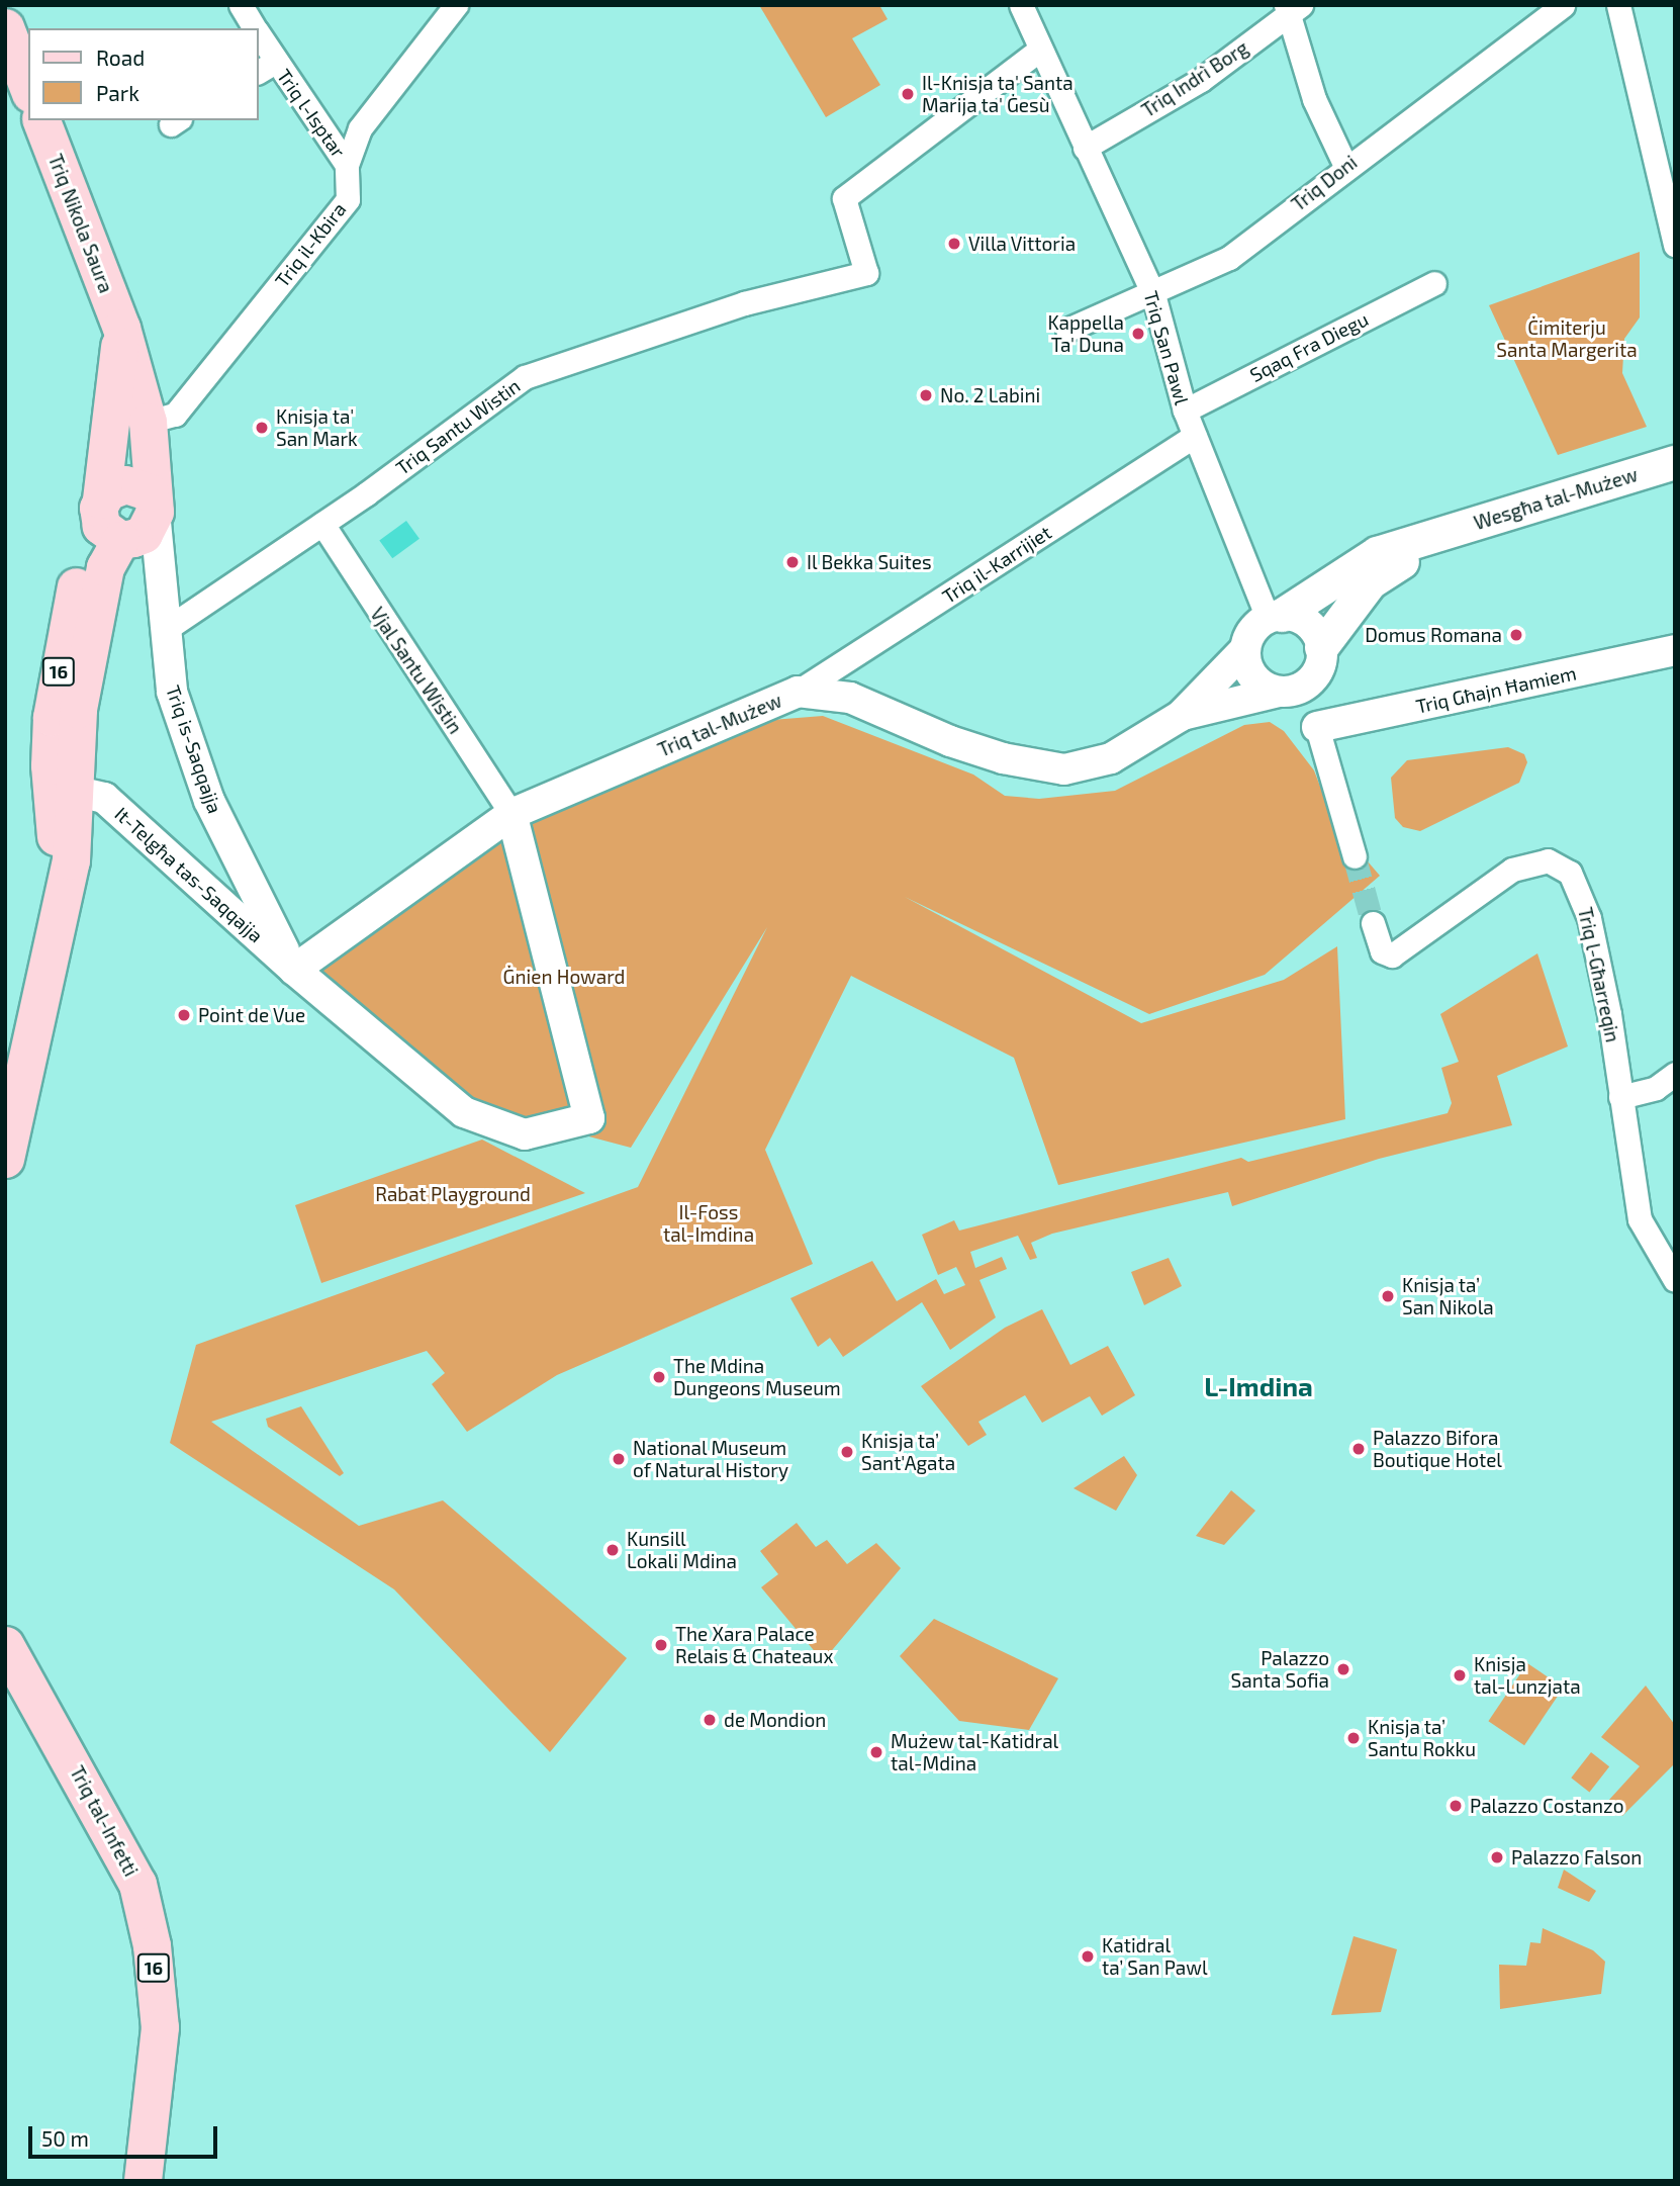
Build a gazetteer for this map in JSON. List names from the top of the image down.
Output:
{
  "streets": {
    "main road": [
      "Triq Nikola Saura",
      "Wesgħa tal-Mużew",
      "16",
      "Triq tal-Infetti"
    ],
    "street": [
      "Triq Indrì Borg",
      "Triq l-Isptar",
      "Triq Doni",
      "Triq il-Kbira",
      "Sqaq Fra Diegu",
      "Triq San Pawl",
      "Triq Santu Wistin",
      "Triq il-Karrijiet",
      "Vjal Santu Wistin",
      "Triq Għajn Ħamiem",
      "Triq tal-Mużew",
      "Triq is-Saqqajja",
      "It-Telgħa tas-Saqqajja",
      "Triq l-Għarreqin"
    ]
  },
  "crossings": [
    ["Triq Indrì Borg", "Triq San Pawl"],
    ["Triq l-Isptar", "Triq il-Kbira"],
    ["Triq Doni", "Triq San Pawl"],
    ["Triq Nikola Saura", "Triq il-Kbira"],
    ["Triq Nikola Saura", "16"],
    ["Triq Nikola Saura", "Triq is-Saqqajja"],
    ["Sqaq Fra Diegu", "Triq San Pawl"],
    ["Triq San Pawl", "Triq Santu Wistin"],
    ["Triq San Pawl", "Wesgħa tal-Mużew"],
    ["Triq San Pawl", "Triq il-Karrijiet"],
    ["Triq San Pawl", "Triq tal-Mużew"],
    ["Triq Santu Wistin", "Vjal Santu Wistin"],
    ["Triq Santu Wistin", "Triq is-Saqqajja"],
    ["Wesgħa tal-Mużew", "Triq tal-Mużew"],
    ["Triq il-Karrijiet", "Triq tal-Mużew"],
    ["Vjal Santu Wistin", "Triq tal-Mużew"],
    ["Vjal Santu Wistin", "It-Telgħa tas-Saqqajja"],
    ["16", "It-Telgħa tas-Saqqajja"],
    ["Triq tal-Mużew", "Triq is-Saqqajja"],
    ["Triq tal-Mużew", "It-Telgħa tas-Saqqajja"],
    ["Triq is-Saqqajja", "It-Telgħa tas-Saqqajja"]
  ],
  "districts": ["L-Imdina"],
  "parks": [
    "Ċimiterju Santa Margerita",
    "Ġnien Howard",
    "Rabat Playground",
    "Il-Foss tal-Imdina"
  ],
  "places": [
    "Il-Knisja ta' Santa Marija ta' Ġesù",
    "Villa Vittoria",
    "Kappella Ta' Duna",
    "No. 2 Labini",
    "Knisja ta' San Mark",
    "Il Bekka Suites",
    "Domus Romana",
    "Point de Vue",
    "Knisja ta’ San Nikola",
    "The Mdina Dungeons Museum",
    "Palazzo Bifora Boutique Hotel",
    "Knisja ta’ Sant'Agata",
    "National Museum of Natural History",
    "Kunsill Lokali Mdina",
    "The Xara Palace Relais & Chateaux",
    "Palazzo Santa Sofia",
    "Knisja tal-Lunzjata",
    "de Mondion",
    "Knisja ta’ Santu Rokku",
    "Mużew tal-Katidral tal-Mdina",
    "Palazzo Costanzo",
    "Palazzo Falson",
    "Katidral ta’ San Pawl"
  ],
  "legend": ["Road", "Park"],
  "scale_bar": "50 m"
}
